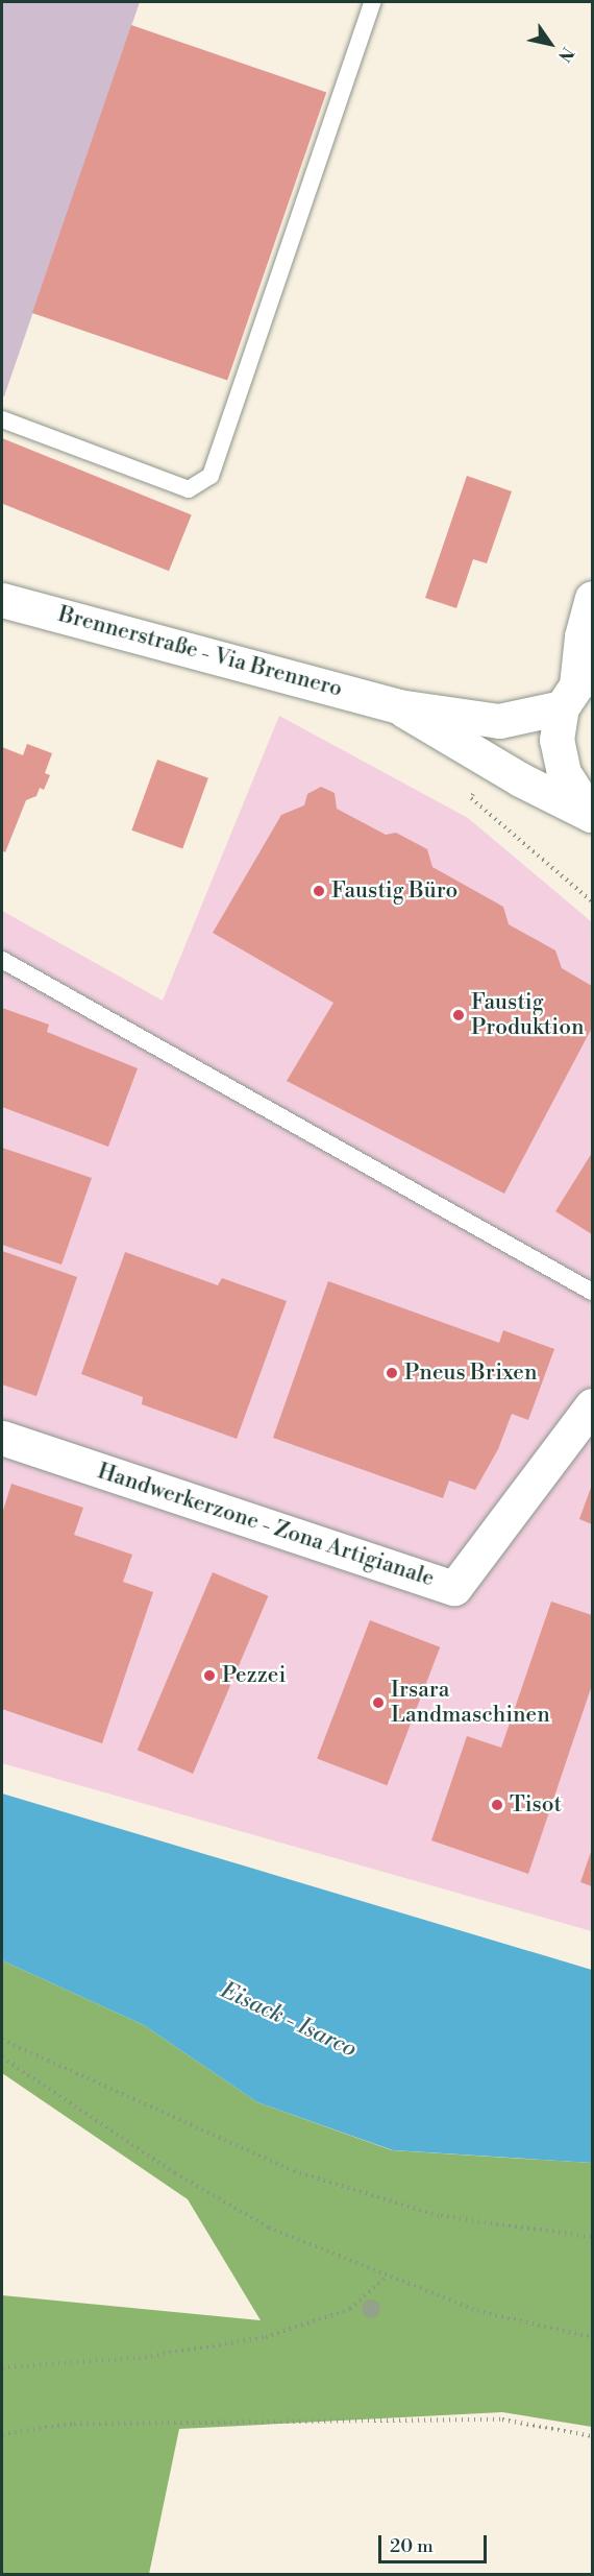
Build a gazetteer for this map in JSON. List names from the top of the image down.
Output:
{
  "streets": {
    "main road": ["Brennerstraße - Via Brennero", "Handwerkerzone - Zona Artigianale"]
  },
  "water": ["Eisack - Isarco"],
  "places": [
    "Faustig Büro",
    "Faustig Produktion",
    "Pneus Brixen",
    "Pezzei",
    "Irsara Landmaschinen",
    "Tisot"
  ],
  "scale_bar": "20 m",
  "north": "bottom right"
}
